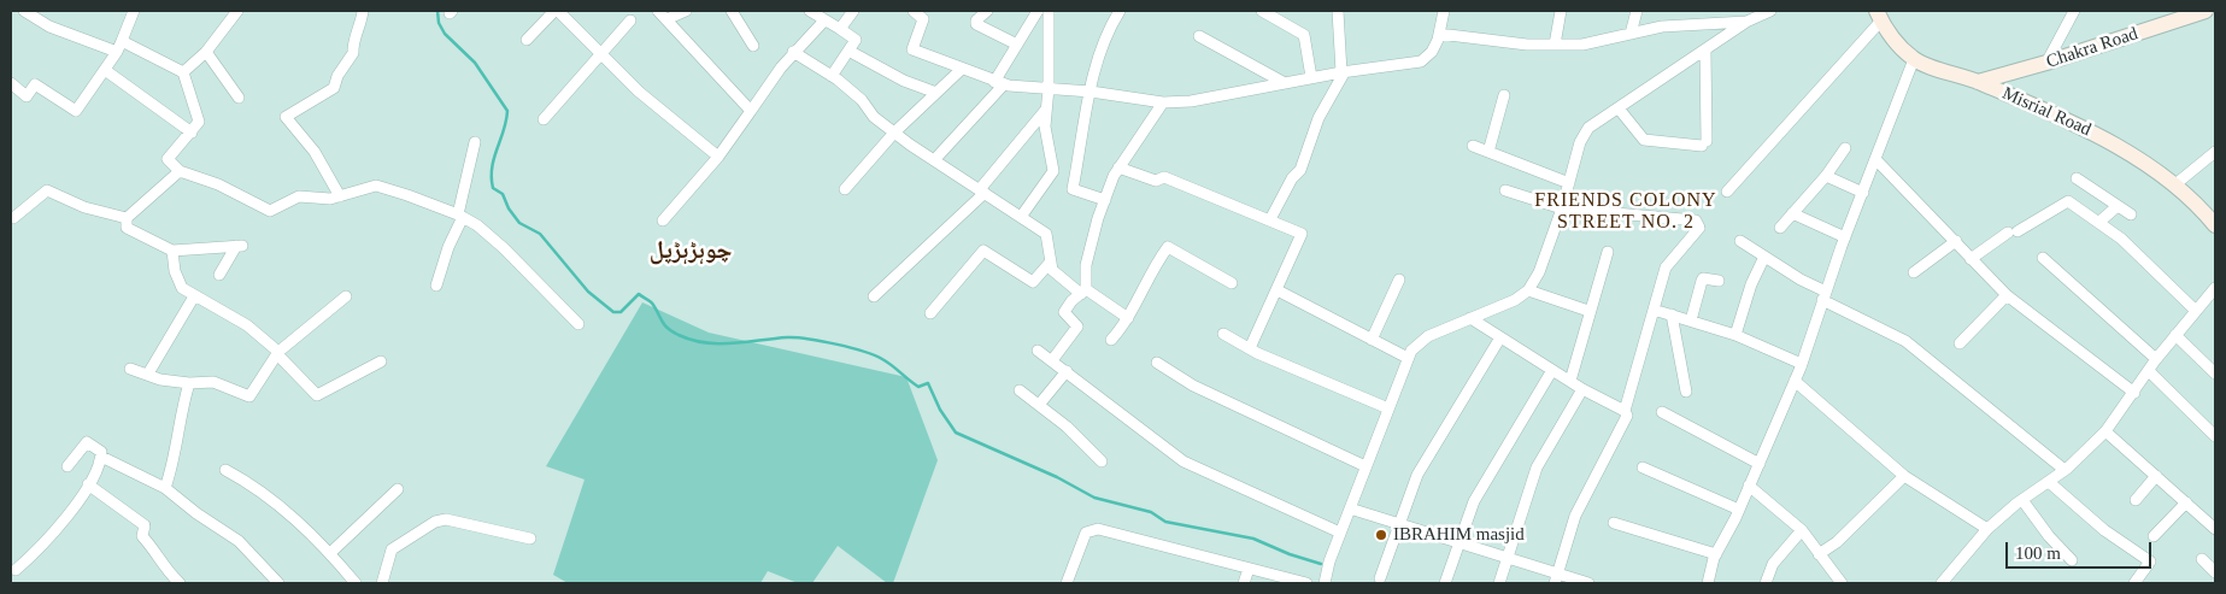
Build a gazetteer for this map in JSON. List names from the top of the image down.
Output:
{
  "streets": {
    "main road": ["Chakra Road", "Misrial Road"]
  },
  "crossings": [
    ["Chakra Road", "Misrial Road"]
  ],
  "districts": ["FRIENDS COLONY STREET NO. 2", "چوہڑہڑپل"],
  "places": ["IBRAHIM masjid"],
  "scale_bar": "100 m"
}
